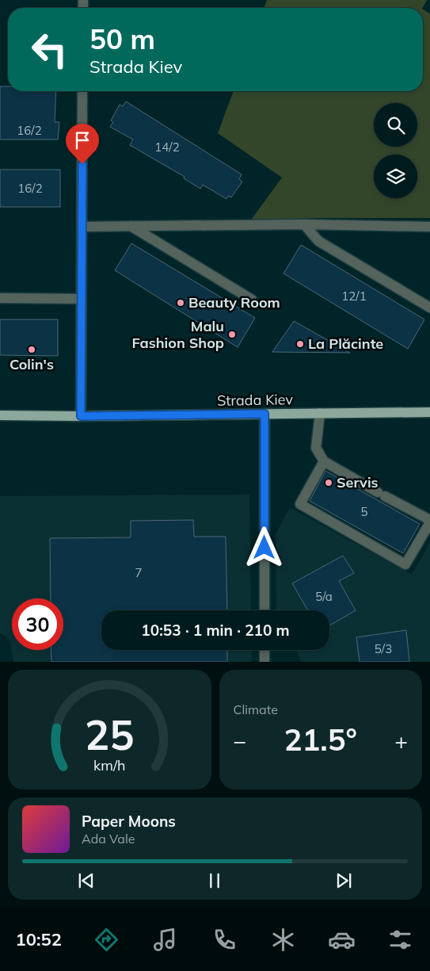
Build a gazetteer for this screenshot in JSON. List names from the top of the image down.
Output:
{
  "streets": {
    "main road": ["Strada Kiev"]
  },
  "places": [
    "Beauty Room",
    "Malu Fashion Shop",
    "La Plăcinte",
    "Colin's",
    "Servis"
  ],
  "house_numbers": [
    "16/2",
    "14/2",
    "16/2",
    "12/1",
    "5",
    "7",
    "5/a",
    "5/3"
  ],
  "page": {
    "turn": ["50 m", "Strada Kiev"],
    "limit": "30",
    "trip": "10:53 · 1 min · 210 m",
    "tile": "Climate",
    "heat": ["−", "21.5°", "+"],
    "song": ["Paper Moons", "Ada Vale"],
    "tabs": "10:52",
    "gauge": ["25", "km/h"]
  }
}
